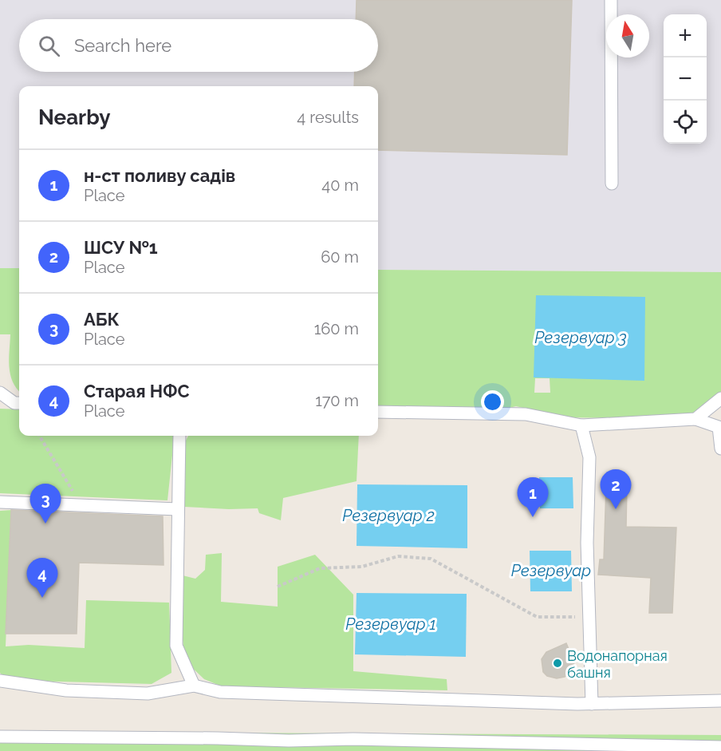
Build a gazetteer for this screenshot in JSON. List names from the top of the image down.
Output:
{
  "water": [
    "Резервуар 3",
    "Резервуар 2",
    "Резервуар",
    "Резервуар 1"
  ],
  "places": ["Водонапорная башня"],
  "north": "top",
  "page": {
    "map_buttons": ["+", "−"],
    "search": "Search here",
    "heading": ["Nearby", "4 results"],
    "list": [
      {
        "mark": "1",
        "name": "н-ст поливу садів",
        "note": "Place",
        "value": "40 m"
      },
      {
        "mark": "2",
        "name": "ШСУ №1",
        "note": "Place",
        "value": "60 m"
      },
      {
        "mark": "3",
        "name": "АБК",
        "note": "Place",
        "value": "160 m"
      },
      {
        "mark": "4",
        "name": "Старая НФС",
        "note": "Place",
        "value": "170 m"
      }
    ],
    "pins": [
      "2",
      "1",
      "3",
      "4"
    ]
  }
}
